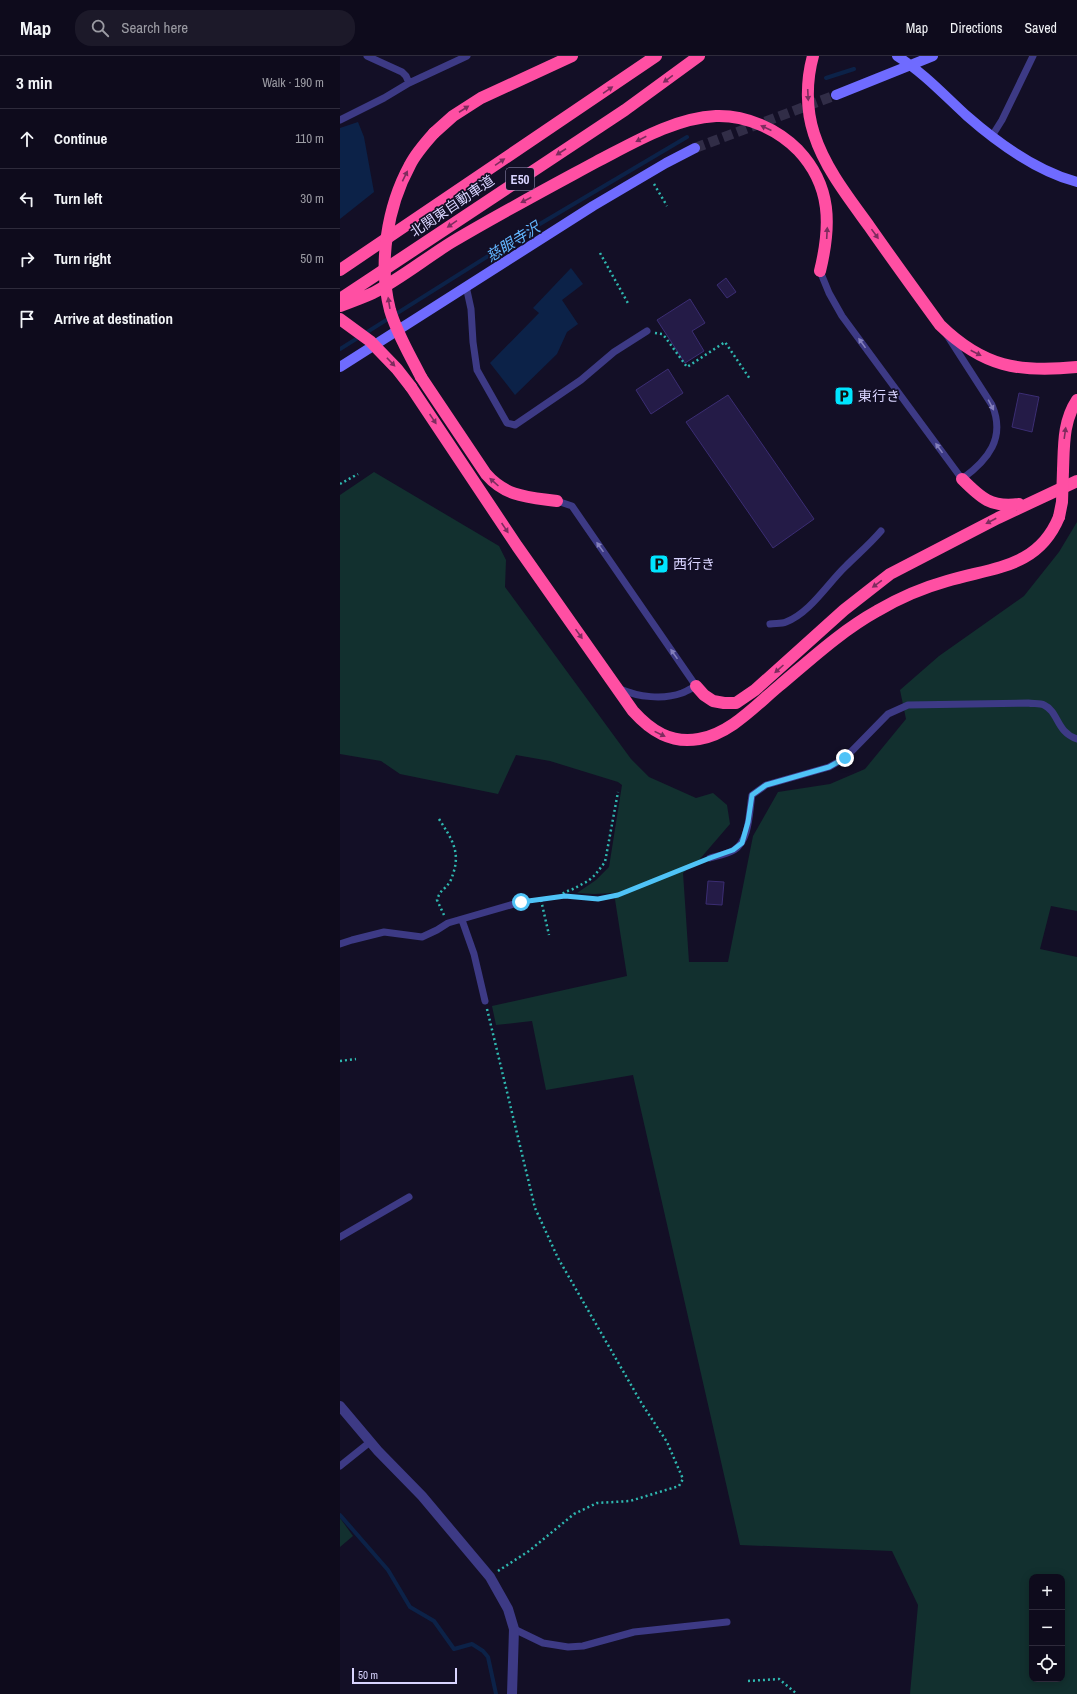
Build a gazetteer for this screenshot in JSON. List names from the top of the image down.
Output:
{
  "streets": {
    "highway": ["E50", "北関東自動車道"]
  },
  "water": ["慈眼寺沢"],
  "places": {
    "parking": ["東行き", "西行き"]
  },
  "scale_bar": "50 m",
  "page": {
    "header": "Map",
    "search": "Search here",
    "nav": ["Map", "Directions", "Saved"],
    "heading": ["3 min", "Walk · 190 m"],
    "list": [
      ["Continue", "110 m"],
      ["Turn left", "30 m"],
      ["Turn right", "50 m"],
      "Arrive at destination"
    ],
    "map_buttons": ["+", "−"],
    "scale": "50 m"
  }
}
